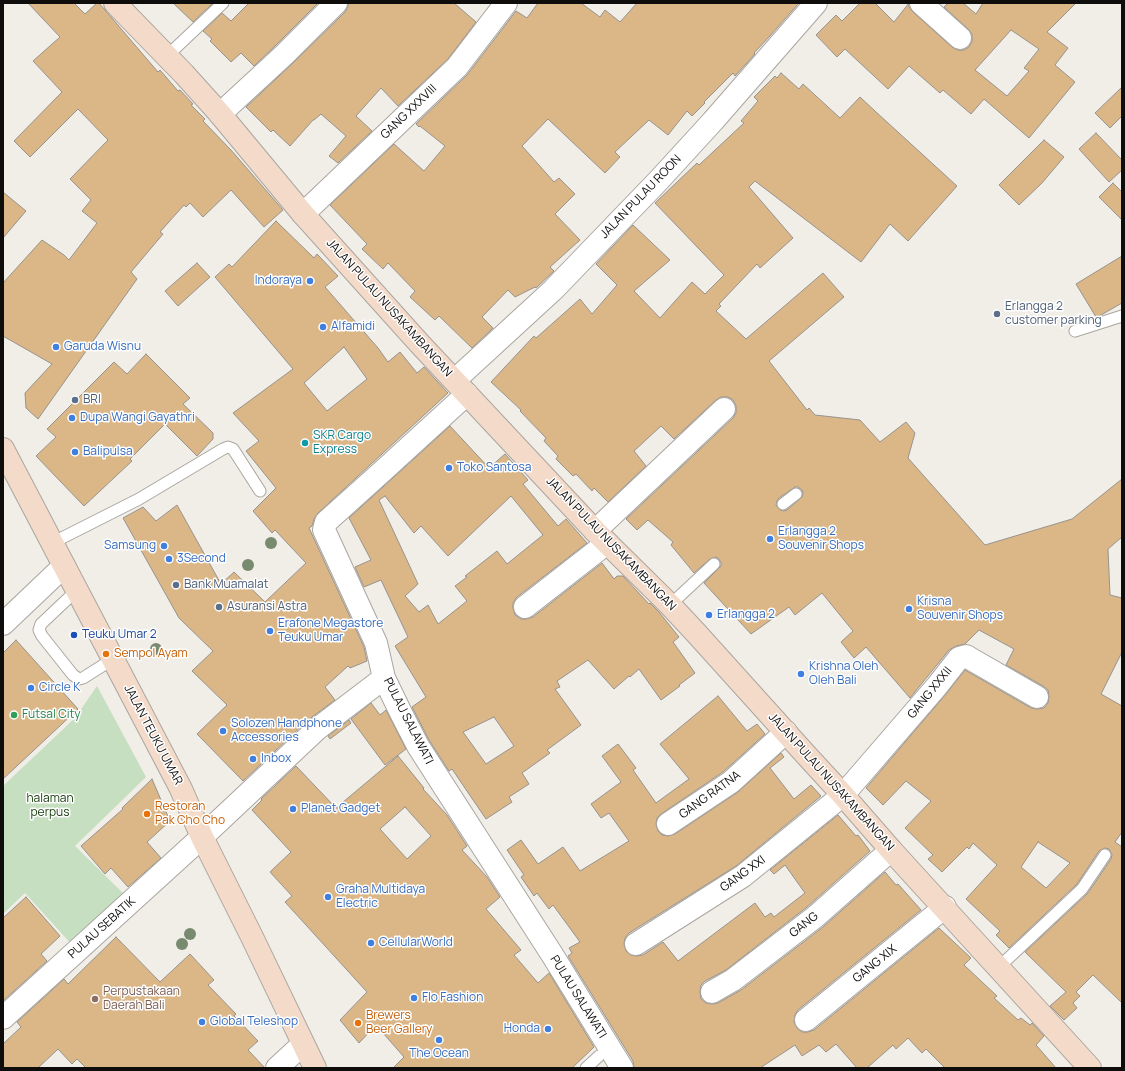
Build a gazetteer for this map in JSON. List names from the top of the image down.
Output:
{
  "streets": {
    "street": [
      "GANG XXXVIII",
      "JALAN PULAU ROON",
      "JALAN PULAU NUSAKAMBANGAN",
      "GANG XXXII",
      "PULAU SALAWATI",
      "JALAN TEUKU UMAR",
      "GANG RATNA",
      "GANG XXI",
      "GANG",
      "PULAU SEBATIK",
      "GANG XIX"
    ]
  },
  "crossings": [
    ["GANG XXXVIII", "JALAN PULAU NUSAKAMBANGAN"],
    ["JALAN PULAU ROON", "JALAN PULAU NUSAKAMBANGAN"],
    ["JALAN PULAU ROON", "PULAU SALAWATI"],
    ["JALAN PULAU NUSAKAMBANGAN", "GANG XXXII"],
    ["JALAN PULAU NUSAKAMBANGAN", "PULAU SALAWATI"],
    ["JALAN PULAU NUSAKAMBANGAN", "GANG RATNA"],
    ["JALAN PULAU NUSAKAMBANGAN", "GANG XXI"],
    ["JALAN PULAU NUSAKAMBANGAN", "GANG"],
    ["JALAN PULAU NUSAKAMBANGAN", "GANG XIX"],
    ["GANG XXXII", "GANG XXI"],
    ["PULAU SALAWATI", "PULAU SEBATIK"],
    ["JALAN TEUKU UMAR", "PULAU SEBATIK"]
  ],
  "parks": ["halaman perpus"],
  "places": [
    "Indoraya",
    "Erlangga 2 customer parking",
    "Alfamidi",
    "Garuda Wisnu",
    "BRI",
    "Dupa Wangi Gayathri",
    "SKR Cargo Express",
    "Balipulsa",
    "Toko Santosa",
    "Erlangga 2 Souvenir Shops",
    "Samsung",
    "3Second",
    "Bank Muamalat",
    "Asuransi Astra",
    "Krisna Souvenir Shops",
    "Erlangga 2",
    "Erafone Megastore Teuku Umar",
    "Teuku Umar 2",
    "Sempol Ayam",
    "Krishna Oleh Oleh Bali",
    "Circle K",
    "Futsal City",
    "Solozen Handphone Accessories",
    "Inbox",
    "Planet Gadget",
    "Restoran Pak Cho Cho",
    "Graha Multidaya Electric",
    "CellularWorld",
    "Flo Fashion",
    "Perpustakaan Daerah Bali",
    "Global Teleshop",
    "Brewers Beer Gallery",
    "Honda",
    "The Ocean"
  ]
}
